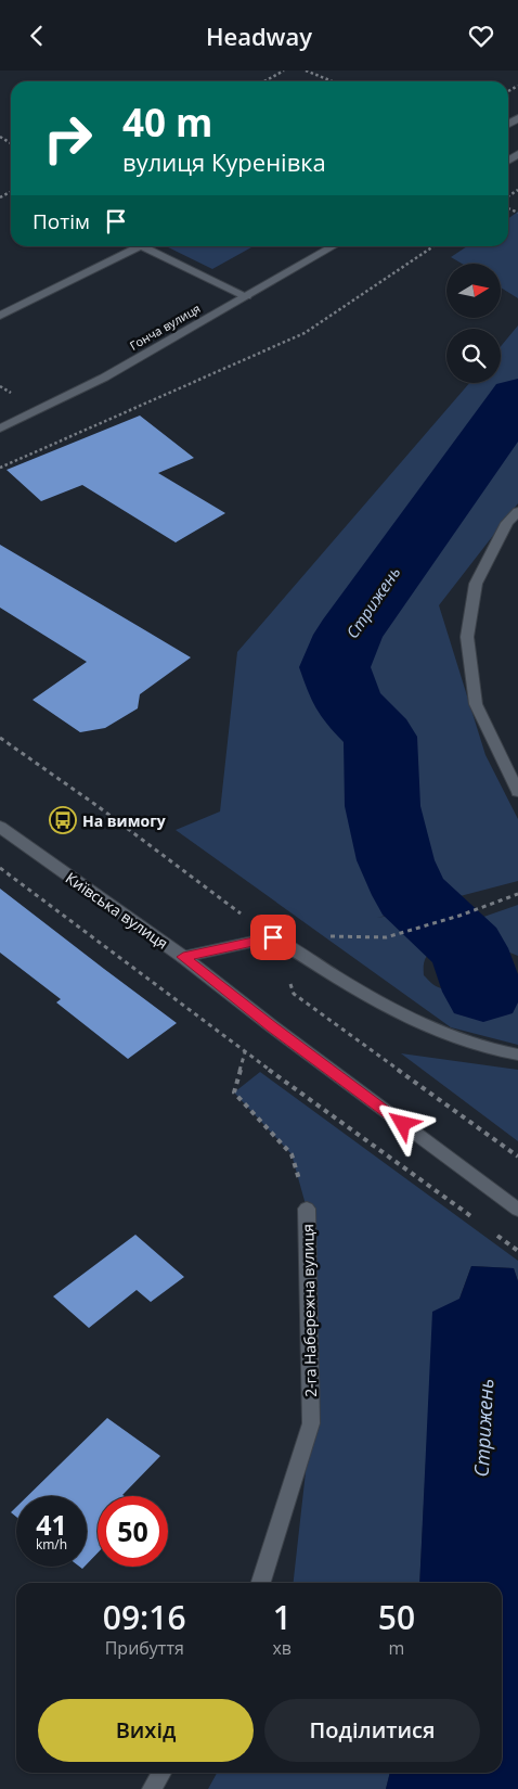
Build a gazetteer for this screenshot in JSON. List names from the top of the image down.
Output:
{
  "streets": {
    "street": ["Гонча вулиця", "Київська вулиця", "2-га Набережна вулиця"]
  },
  "water": ["Стрижень"],
  "places": {
    "bus stop": ["На вимогу"]
  },
  "north": "right",
  "page": {
    "header": "Headway",
    "turn": ["40 m", "вулиця Куренівка"],
    "then": "Потім",
    "speed": "41 km/h",
    "limit": "50",
    "eta": [
      "09:16",
      "Прибуття",
      "1",
      "хв",
      "50",
      "m"
    ],
    "buttons": ["Вихід", "Поділитися"]
  }
}
